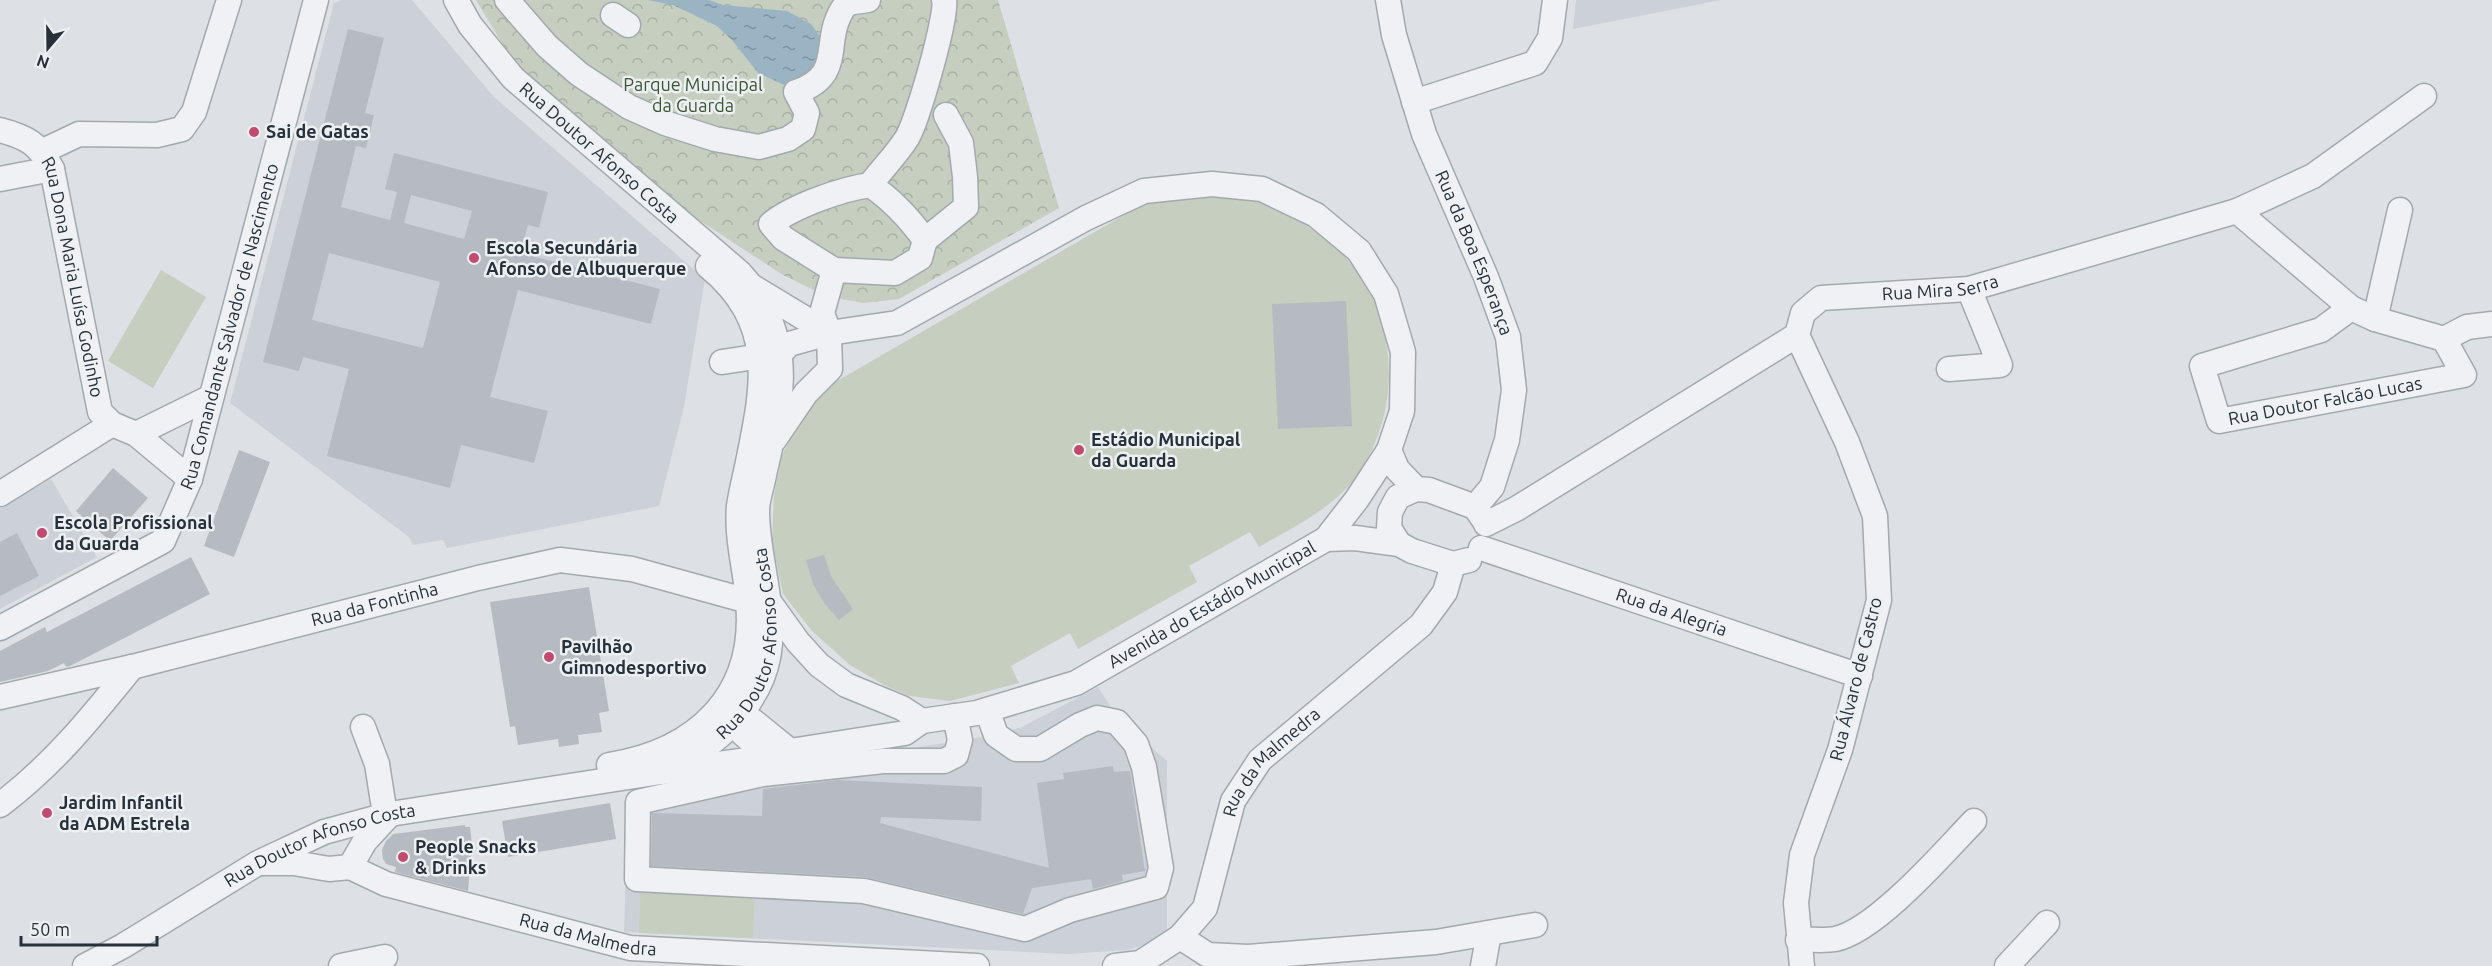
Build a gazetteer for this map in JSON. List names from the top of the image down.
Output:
{
  "streets": {
    "street": [
      "Rua Doutor Afonso Costa",
      "Rua da Boa Esperança",
      "Rua Dona Maria Luísa Godinho",
      "Rua Mira Serra",
      "Rua Comandante Salvador de Nascimento",
      "Rua Doutor Falcão Lucas",
      "Rua da Fontinha",
      "Avenida do Estádio Municipal",
      "Rua da Alegria",
      "Rua Álvaro de Castro",
      "Rua da Malmedra"
    ]
  },
  "crossings": [
    ["Rua Doutor Afonso Costa", "Rua da Fontinha"],
    ["Rua Doutor Afonso Costa", "Avenida do Estádio Municipal"],
    ["Rua Doutor Afonso Costa", "Rua da Malmedra"],
    ["Rua da Boa Esperança", "Rua da Alegria"],
    ["Rua da Boa Esperança", "Rua da Malmedra"],
    ["Rua Mira Serra", "Rua Álvaro de Castro"],
    ["Rua da Alegria", "Rua Álvaro de Castro"],
    ["Rua da Alegria", "Rua da Malmedra"]
  ],
  "parks": ["Parque Municipal da Guarda"],
  "places": [
    "Sai de Gatas",
    "Escola Secundária Afonso de Albuquerque",
    "Estádio Municipal da Guarda",
    "Escola Profissional da Guarda",
    "Pavilhão Gimnodesportivo",
    "Jardim Infantil da ADM Estrela",
    "People Snacks & Drinks"
  ],
  "scale_bar": "50 m",
  "north": "bottom"
}
